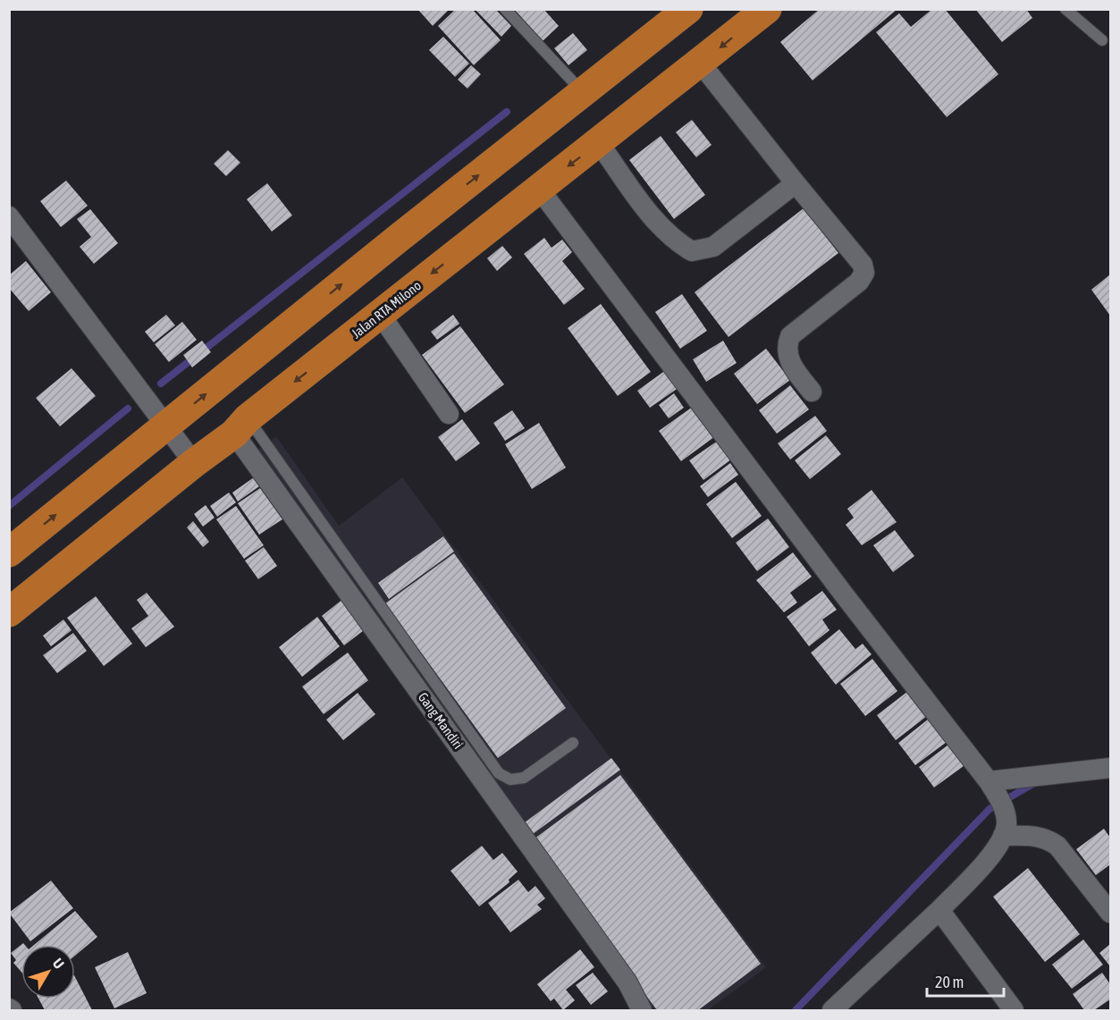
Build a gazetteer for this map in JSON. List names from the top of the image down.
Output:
{
  "streets": {
    "highway": ["Jalan RTA Milono"],
    "street": ["Gang Mandiri"]
  },
  "crossings": [
    ["Jalan RTA Milono", "Gang Mandiri"]
  ],
  "scale_bar": "20 m",
  "north": "top right"
}
